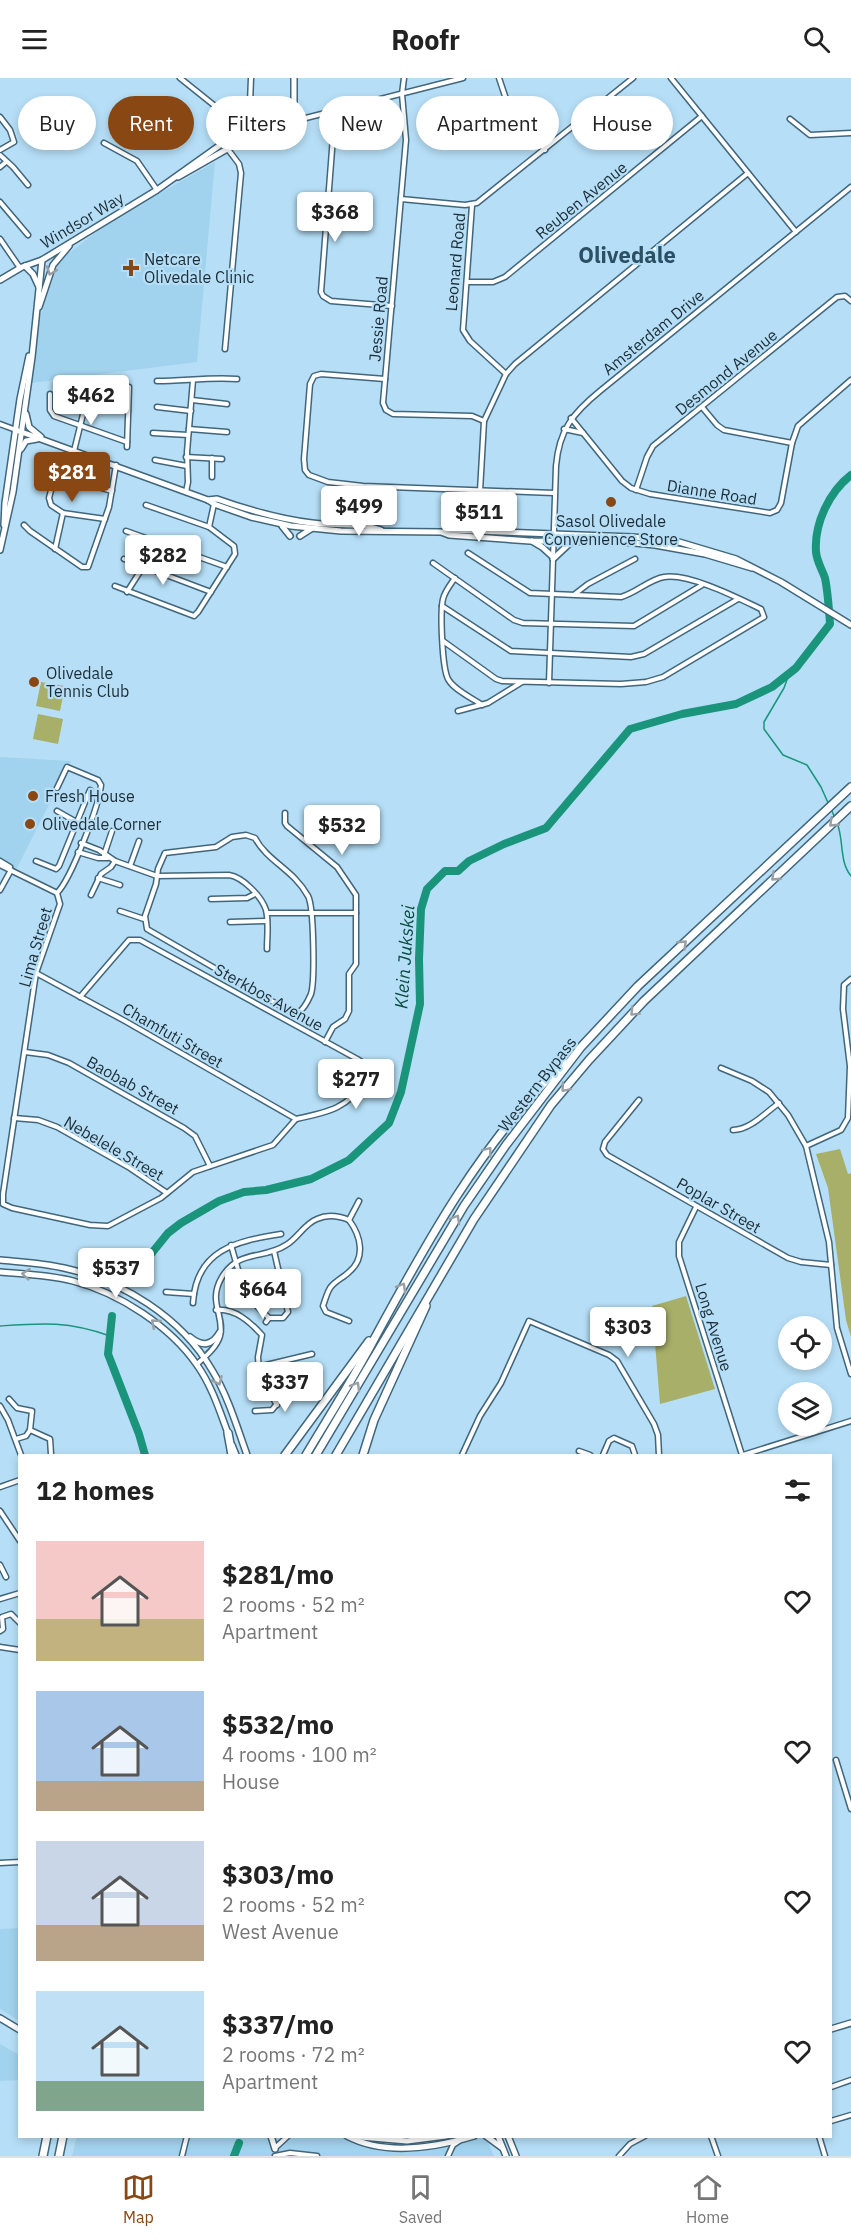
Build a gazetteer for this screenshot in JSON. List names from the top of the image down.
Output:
{
  "streets": {
    "highway": ["Western Bypass"],
    "street": [
      "Reuben Avenue",
      "Windsor Way",
      "Leonard Road",
      "Jessie Road",
      "Amsterdam Drive",
      "Desmond Avenue",
      "Dianne Road",
      "Lima Street",
      "Sterkbos Avenue",
      "Chamfuti Street",
      "Baobab Street",
      "Nebelele Street",
      "Poplar Street",
      "Long Avenue"
    ]
  },
  "crossings": [
    ["Reuben Avenue", "Leonard Road"],
    ["Amsterdam Drive", "Dianne Road"],
    ["Desmond Avenue", "Dianne Road"],
    ["Lima Street", "Chamfuti Street"],
    ["Lima Street", "Baobab Street"],
    ["Lima Street", "Nebelele Street"],
    ["Sterkbos Avenue", "Chamfuti Street"],
    ["Poplar Street", "Long Avenue"]
  ],
  "districts": ["Olivedale"],
  "water": ["Klein Jukskei"],
  "places": {
    "health": ["Netcare Olivedale Clinic"],
    "other": [
      "Sasol Olivedale Convenience Store",
      "Olivedale Tennis Club",
      "Fresh House",
      "Olivedale Corner"
    ]
  },
  "page": {
    "header": "Roofr",
    "chip": [
      "Buy",
      "Rent",
      "Filters",
      "New",
      "Apartment",
      "House"
    ],
    "price": [
      "$368",
      "$462",
      "$281",
      "$499",
      "$511",
      "$282",
      "$532",
      "$277",
      "$537",
      "$664",
      "$303",
      "$337"
    ],
    "heading": "12 homes",
    "list": [
      {
        "name": "$281/mo",
        "note": "2 rooms · 52 m² · Apartment"
      },
      {
        "name": "$532/mo",
        "note": "4 rooms · 100 m² · House"
      },
      {
        "name": "$303/mo",
        "note": "2 rooms · 52 m² · West Avenue"
      },
      {
        "name": "$337/mo",
        "note": "2 rooms · 72 m² · Apartment"
      }
    ],
    "tabs": ["Map", "Saved", "Home"]
  }
}
